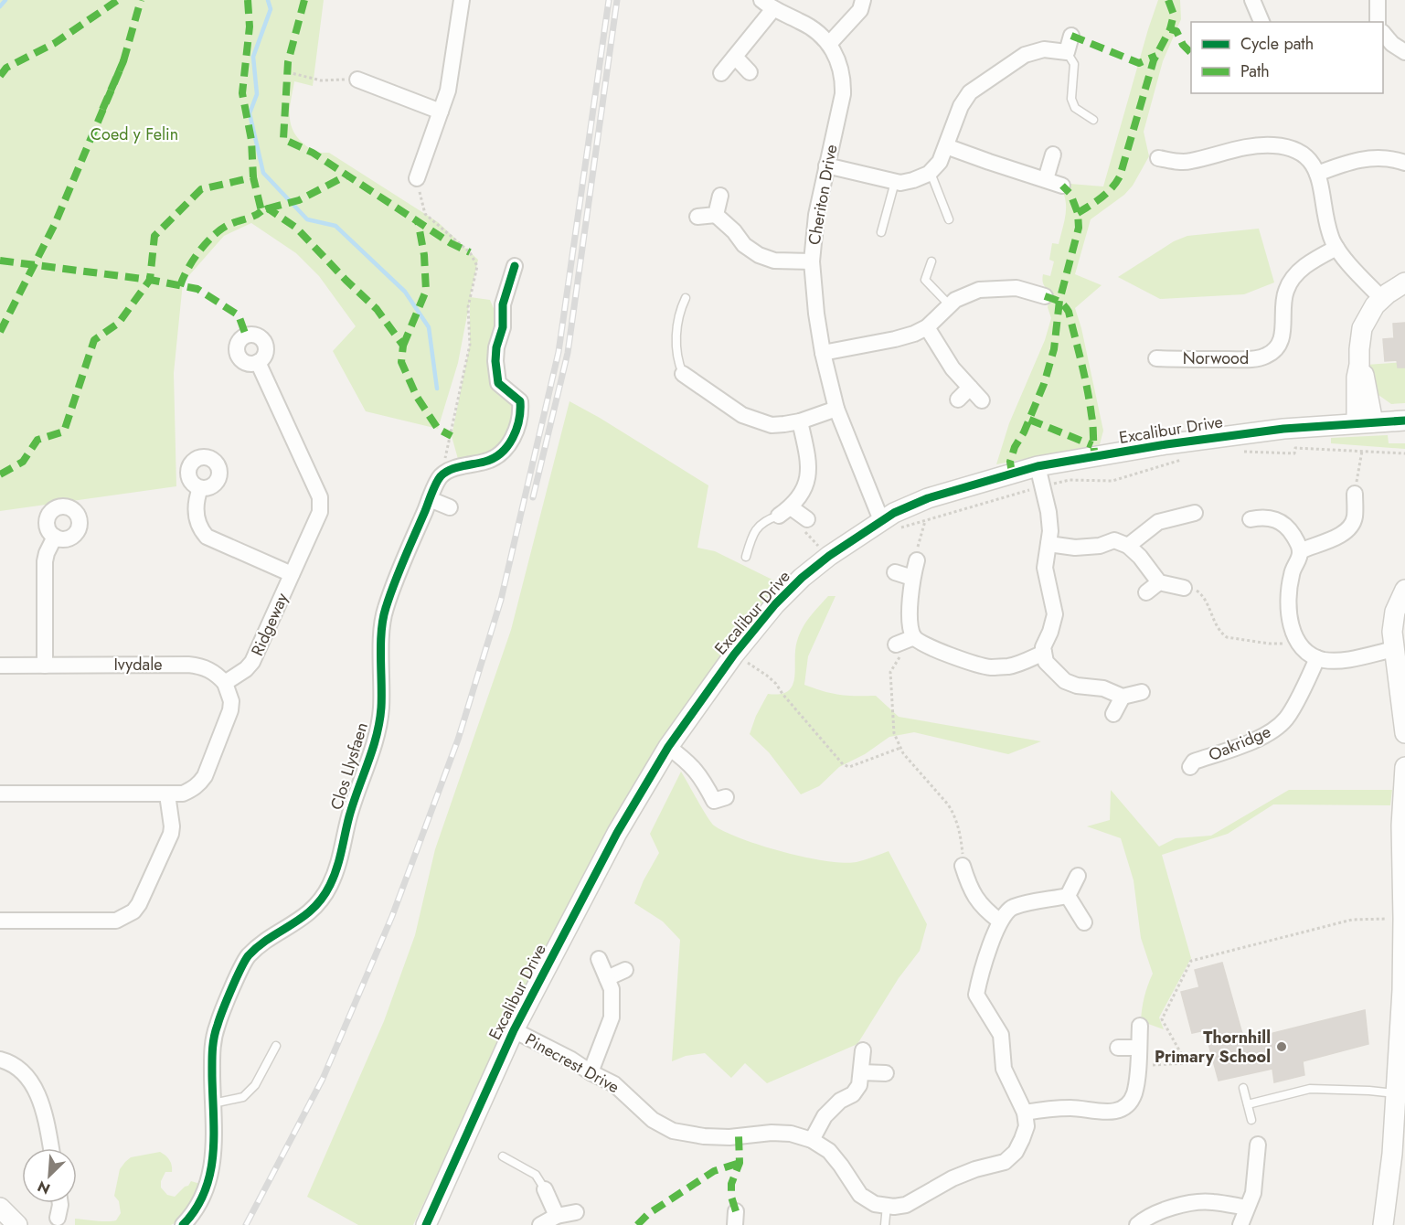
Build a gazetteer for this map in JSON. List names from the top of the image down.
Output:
{
  "streets": {
    "street": [
      "Cheriton Drive",
      "Norwood",
      "Excalibur Drive",
      "Ridgeway",
      "Ivydale",
      "Oakridge",
      "Clos Llysfaen",
      "Pinecrest Drive"
    ]
  },
  "crossings": [
    ["Cheriton Drive", "Excalibur Drive"],
    ["Excalibur Drive", "Pinecrest Drive"],
    ["Ridgeway", "Ivydale"]
  ],
  "parks": ["Coed y Felin"],
  "places": ["Thornhill Primary School"],
  "legend": ["Cycle path", "Path"],
  "north": "bottom left"
}
